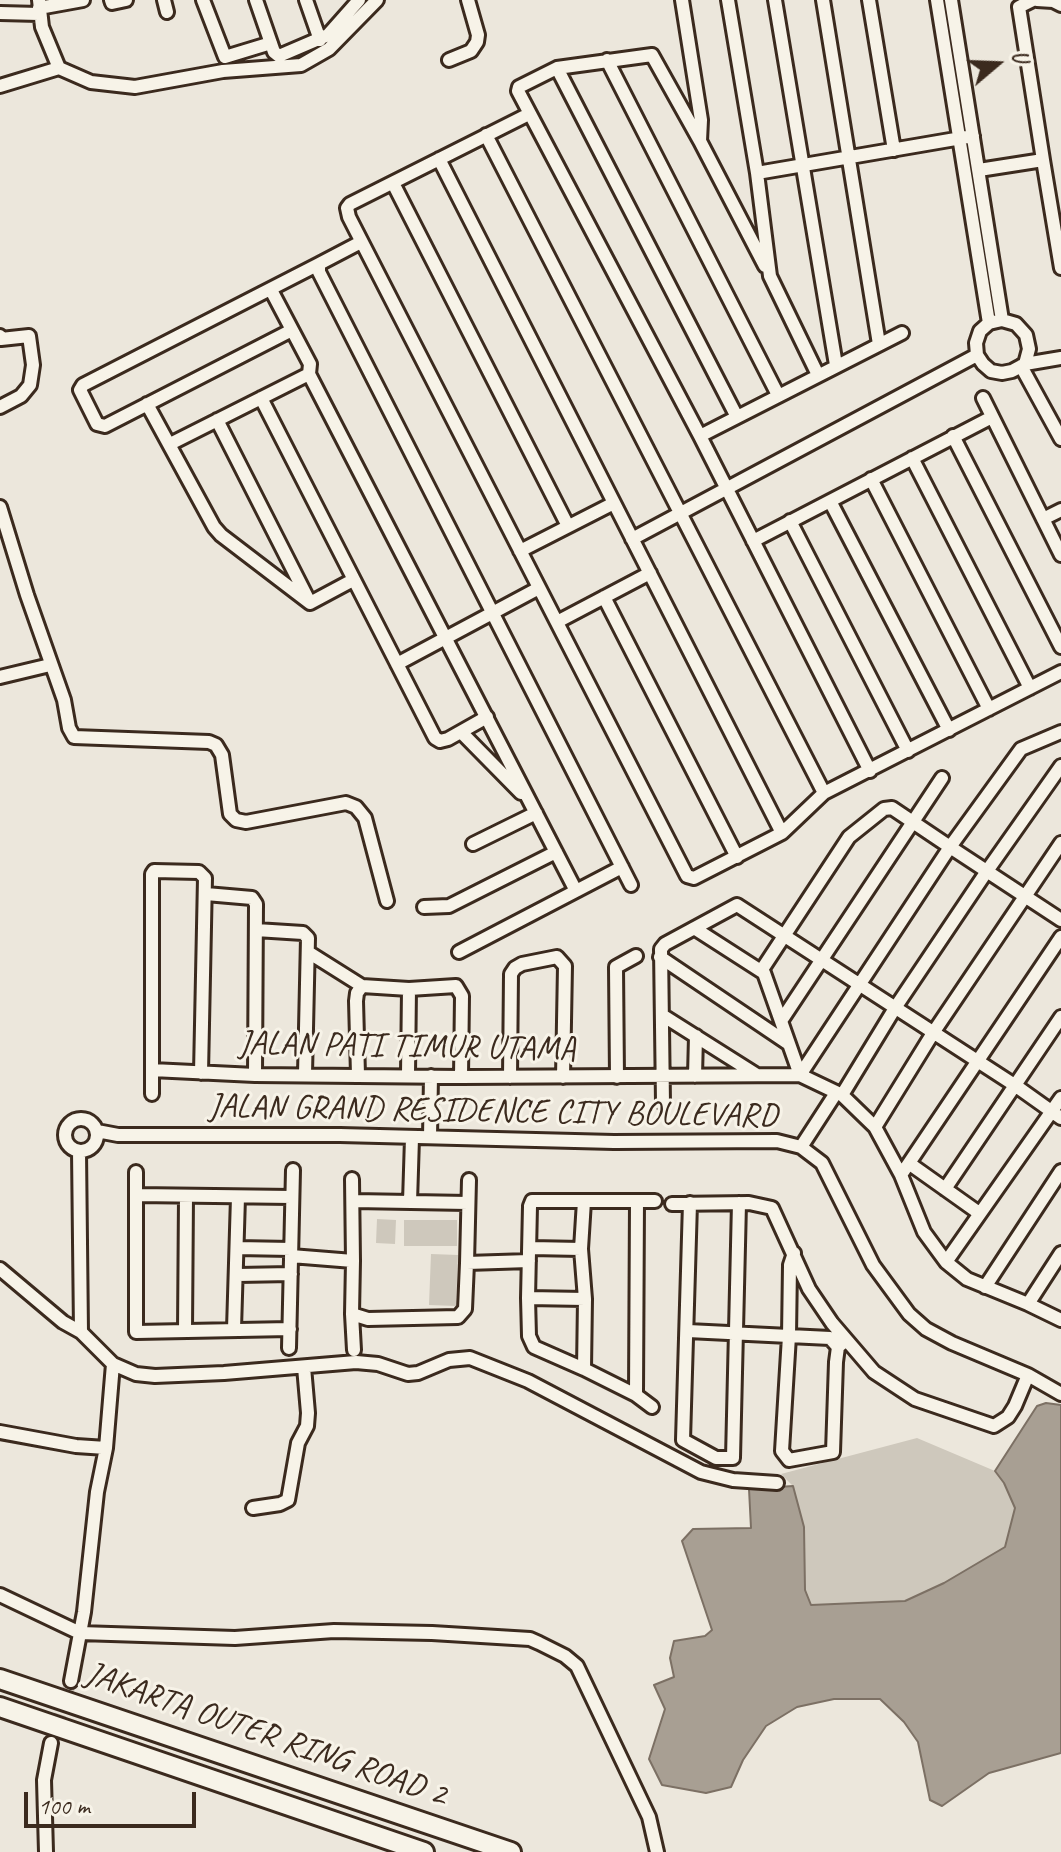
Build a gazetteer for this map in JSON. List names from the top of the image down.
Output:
{
  "streets": {
    "highway": ["JAKARTA OUTER RING ROAD 2"],
    "street": ["JALAN PATI TIMUR UTAMA", "JALAN GRAND RESIDENCE CITY BOULEVARD"]
  },
  "scale_bar": "100 m",
  "north": "right"
}
